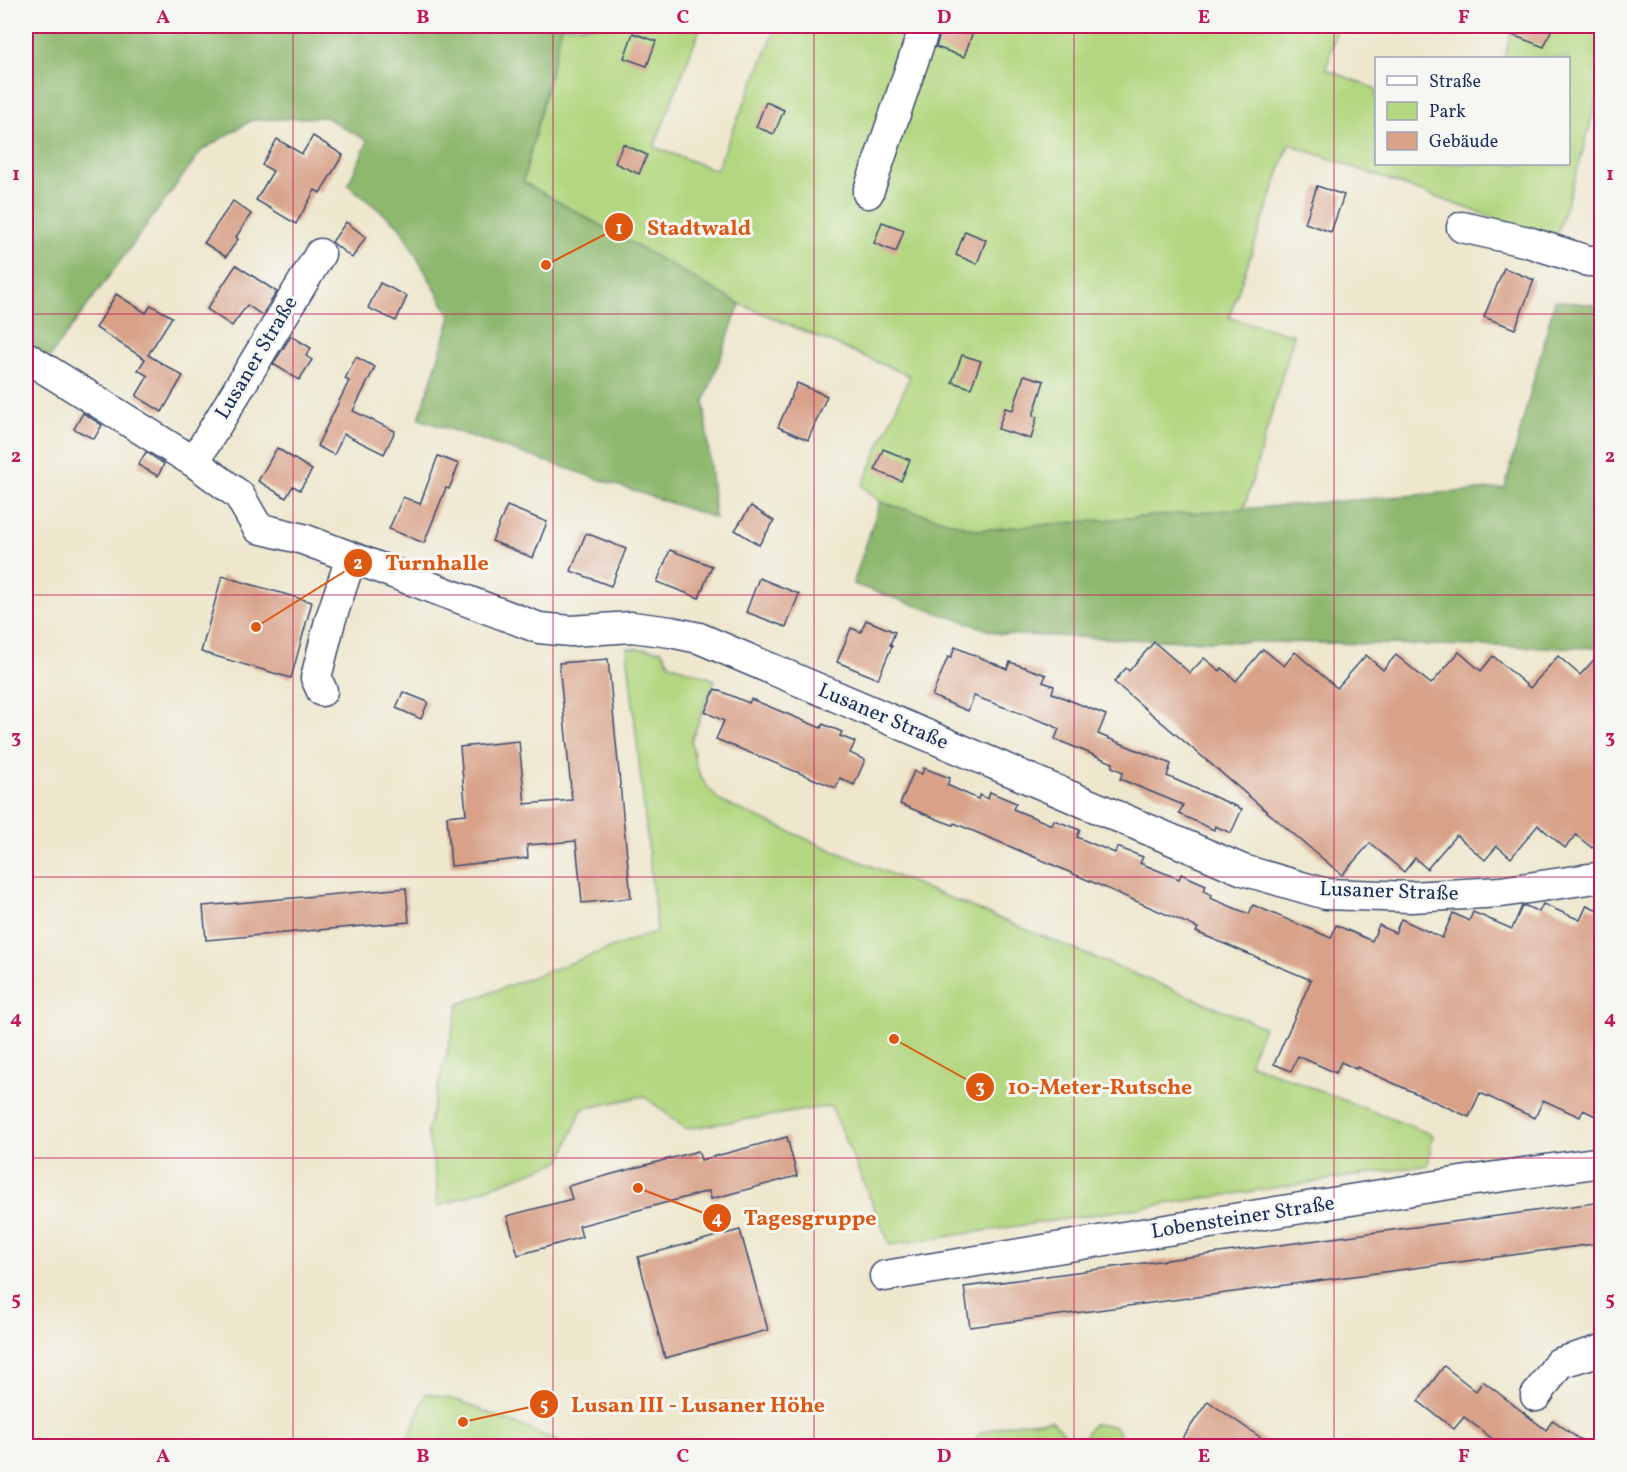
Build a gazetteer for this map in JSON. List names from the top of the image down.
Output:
{
  "streets": {
    "street": ["Lusaner Straße", "Lobensteiner Straße"]
  },
  "places": [
    "Stadtwald",
    "Turnhalle",
    "10-Meter-Rutsche",
    "Tagesgruppe",
    "Lusan III - Lusaner Höhe"
  ],
  "legend": ["Straße", "Park", "Gebäude"],
  "grid": {
    "columns": [
      "A",
      "B",
      "C",
      "D",
      "E",
      "F"
    ],
    "rows": [
      "1",
      "2",
      "3",
      "4",
      "5"
    ]
  }
}
